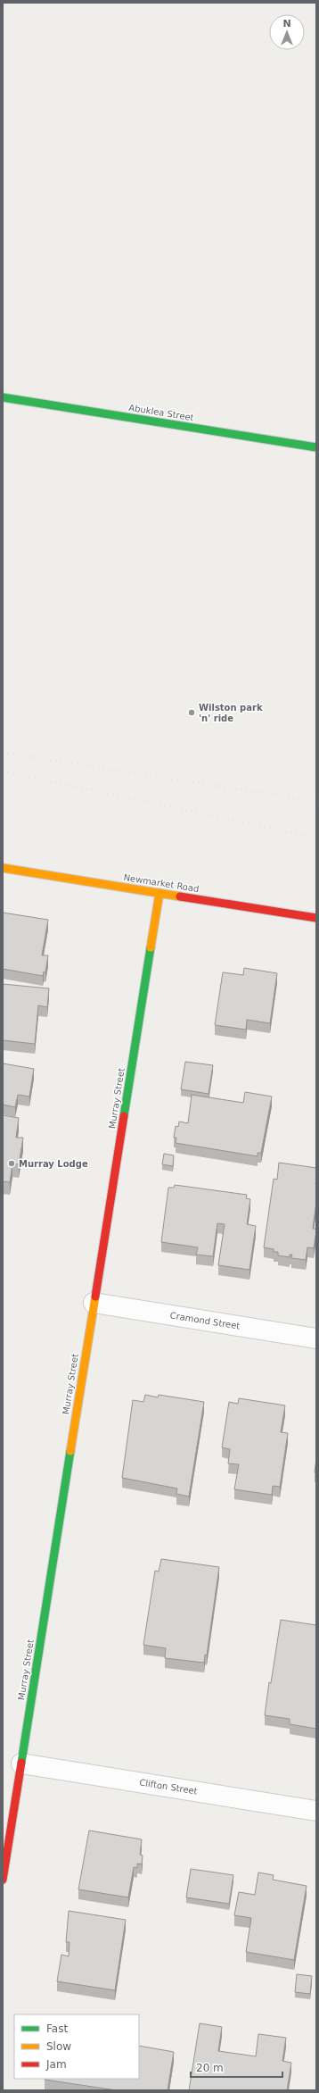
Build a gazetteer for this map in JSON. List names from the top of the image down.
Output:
{
  "streets": {
    "street": [
      "Abuklea Street",
      "Newmarket Road",
      "Murray Street",
      "Cramond Street",
      "Clifton Street"
    ]
  },
  "crossings": [
    ["Newmarket Road", "Murray Street"],
    ["Murray Street", "Cramond Street"],
    ["Murray Street", "Clifton Street"]
  ],
  "places": ["Wilston park 'n' ride", "Murray Lodge"],
  "legend": ["Fast", "Slow", "Jam"],
  "scale_bar": "20 m",
  "north": "top"
}
